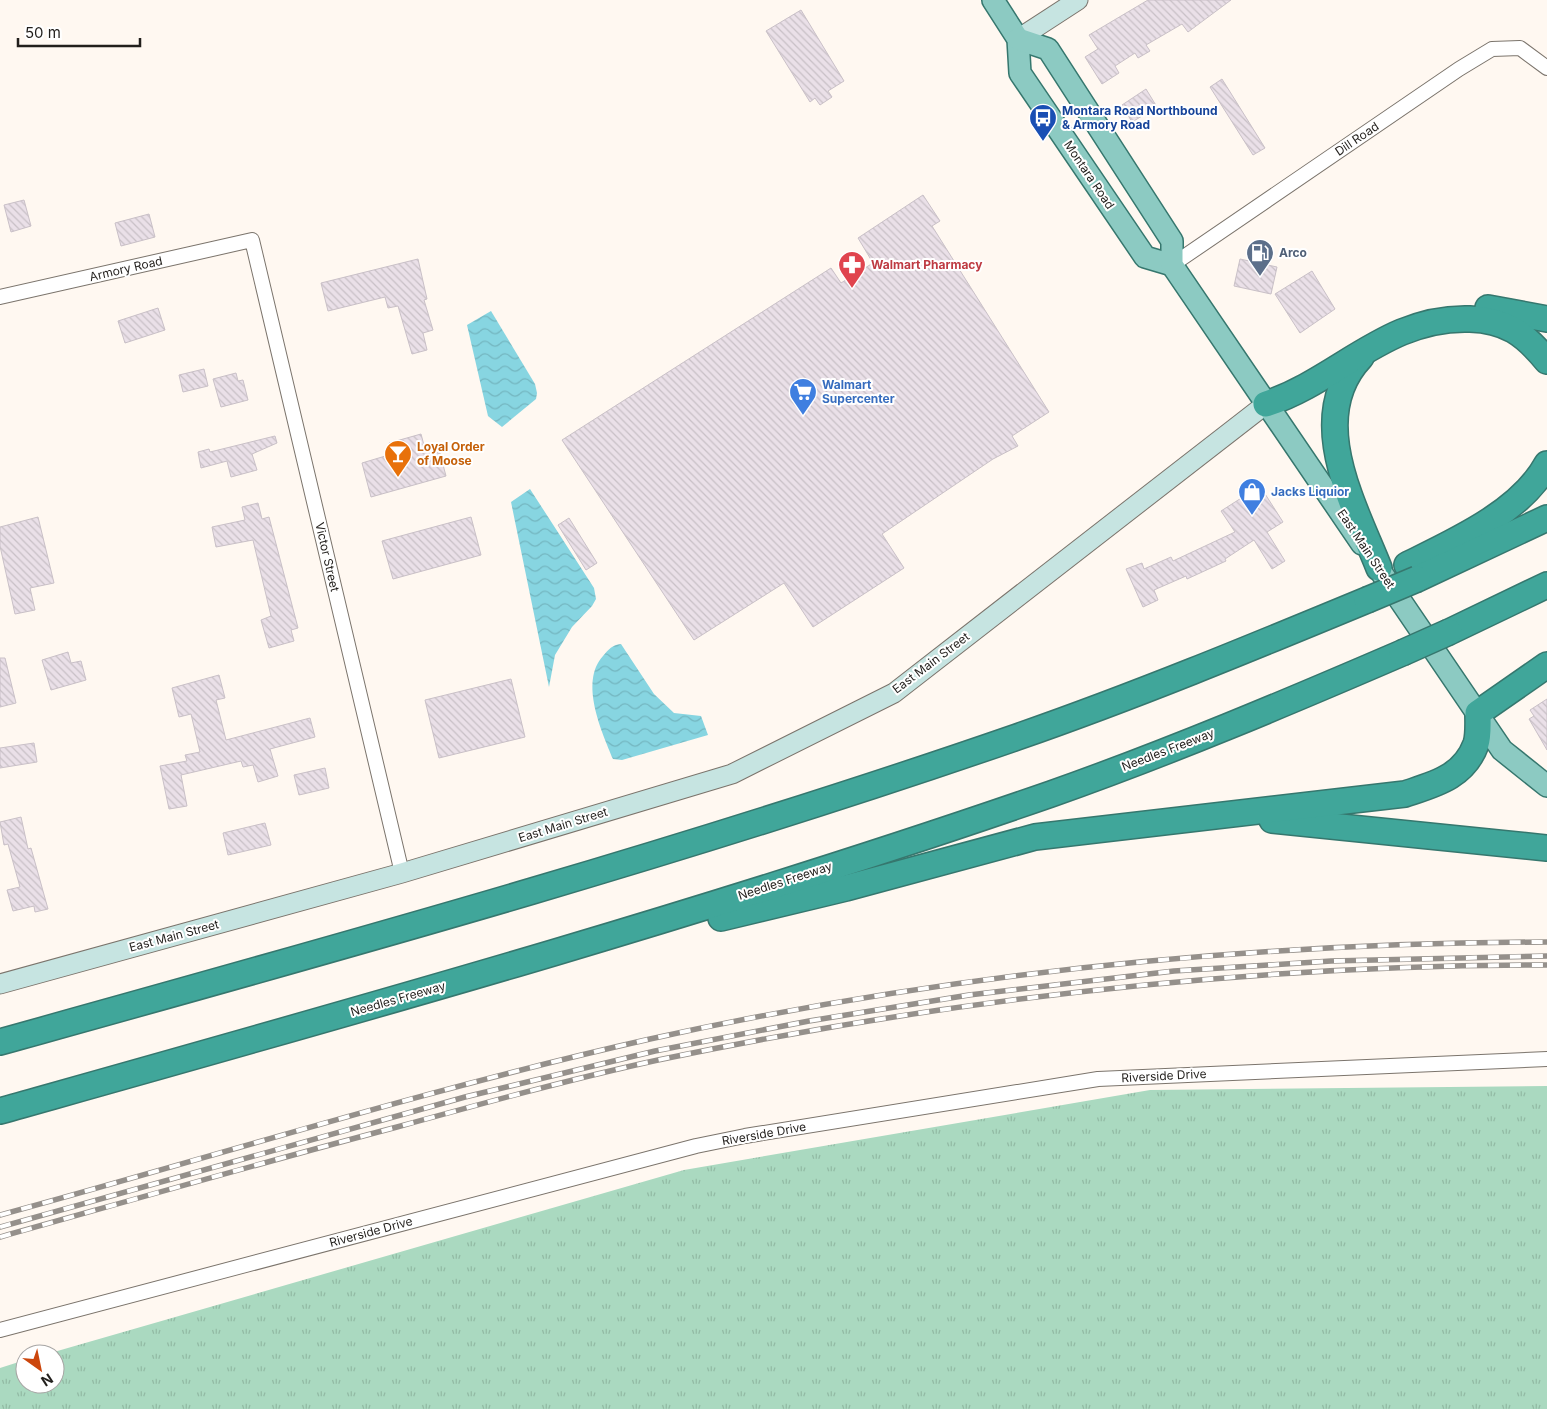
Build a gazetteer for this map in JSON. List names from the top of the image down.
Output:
{
  "streets": {
    "highway": ["Needles Freeway"],
    "main road": ["Montara Road", "East Main Street"],
    "street": [
      "Dill Road",
      "Armory Road",
      "Victor Street",
      "Riverside Drive"
    ]
  },
  "crossings": [
    ["Dill Road", "Montara Road"],
    ["Armory Road", "Victor Street"],
    ["East Main Street", "Victor Street"]
  ],
  "places": {
    "bus stop": ["Montara Road Northbound & Armory Road"],
    "fuel station": ["Arco"],
    "pharmacy": ["Walmart Pharmacy"],
    "supermarket": ["Walmart Supercenter"],
    "bar": ["Loyal Order of Moose"],
    "shop": ["Jacks Liquior"]
  },
  "scale_bar": "50 m",
  "north": "bottom right"
}
